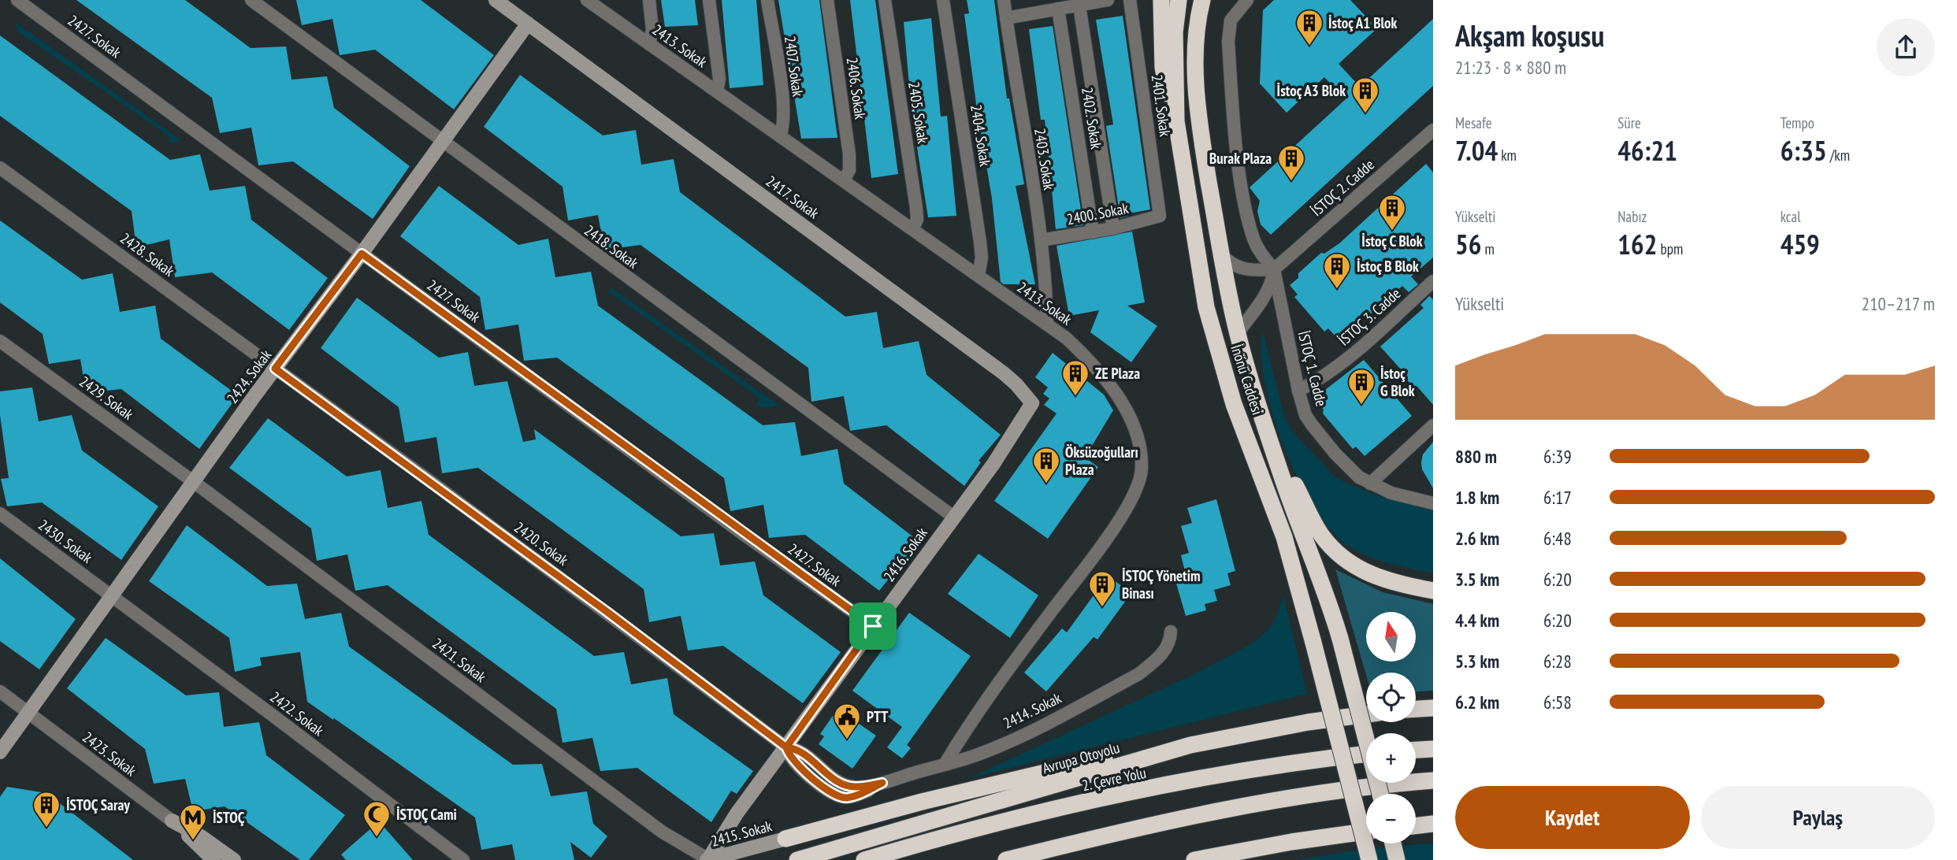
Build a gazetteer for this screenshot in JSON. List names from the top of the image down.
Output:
{
  "streets": {
    "highway": ["İnönü Caddesi", "Avrupa Otoyolu", "2. Çevre Yolu"],
    "street": [
      "2427. Sokak",
      "2413. Sokak",
      "2407. Sokak",
      "2406. Sokak",
      "2401. Sokak",
      "2405. Sokak",
      "2402. Sokak",
      "2404. Sokak",
      "2403. Sokak",
      "İSTOÇ 2. Cadde",
      "2417. Sokak",
      "2400. Sokak",
      "2418. Sokak",
      "2428. Sokak",
      "İSTOÇ 3. Cadde",
      "İSTOÇ 1. Cadde",
      "2424. Sokak",
      "2429. Sokak",
      "2430. Sokak",
      "2420. Sokak",
      "2416. Sokak",
      "2421. Sokak",
      "2414. Sokak",
      "2422. Sokak",
      "2423. Sokak",
      "2415. Sokak"
    ]
  },
  "crossings": [
    ["2427. Sokak", "2424. Sokak"],
    ["2427. Sokak", "2416. Sokak"],
    ["2413. Sokak", "2407. Sokak"],
    ["2413. Sokak", "2406. Sokak"],
    ["2413. Sokak", "2405. Sokak"],
    ["2413. Sokak", "2404. Sokak"],
    ["2413. Sokak", "2403. Sokak"],
    ["2413. Sokak", "2414. Sokak"],
    ["2401. Sokak", "2400. Sokak"],
    ["2402. Sokak", "2400. Sokak"],
    ["2403. Sokak", "2400. Sokak"],
    ["İSTOÇ 2. Cadde", "İSTOÇ 1. Cadde"],
    ["2417. Sokak", "2424. Sokak"],
    ["2417. Sokak", "2416. Sokak"],
    ["2418. Sokak", "2424. Sokak"],
    ["2418. Sokak", "2416. Sokak"],
    ["2428. Sokak", "2424. Sokak"],
    ["2428. Sokak", "2420. Sokak"],
    ["İSTOÇ 3. Cadde", "İSTOÇ 1. Cadde"],
    ["2424. Sokak", "2429. Sokak"],
    ["2424. Sokak", "2430. Sokak"],
    ["2424. Sokak", "2420. Sokak"],
    ["2424. Sokak", "2421. Sokak"],
    ["2424. Sokak", "2422. Sokak"],
    ["2424. Sokak", "2423. Sokak"],
    ["2429. Sokak", "2421. Sokak"],
    ["2430. Sokak", "2422. Sokak"],
    ["2420. Sokak", "2416. Sokak"],
    ["2420. Sokak", "2414. Sokak"],
    ["2416. Sokak", "2421. Sokak"],
    ["2416. Sokak", "2415. Sokak"],
    ["2421. Sokak", "2415. Sokak"]
  ],
  "places": {
    "building": [
      "İstoç A1 Blok",
      "İstoç A3 Blok",
      "Burak Plaza",
      "İstoç C Blok",
      "İstoç B Blok",
      "ZE Plaza",
      "İstoç G Blok",
      "Öksüzoğulları Plaza",
      "İSTOÇ Yönetim Binası",
      "İSTOÇ Saray"
    ],
    "public building": ["PTT"],
    "mosque": ["İSTOÇ Cami"],
    "metro station": ["İSTOÇ"]
  },
  "north": "top",
  "page": {
    "heading": ["Akşam koşusu", "21:23 · 8 × 880 m"],
    "stats": [
      ["Mesafe", "7.04 km"],
      ["Süre", "46:21"],
      ["Tempo", "6:35 /km"],
      ["Yükselti", "56 m"],
      ["Nabız", "162 bpm"],
      ["kcal", "459"]
    ],
    "chart": ["Yükselti", "210–217 m"],
    "list": [
      {
        "name": "880 m",
        "note": "6:39"
      },
      {
        "name": "1.8 km",
        "note": "6:17"
      },
      {
        "name": "2.6 km",
        "note": "6:48"
      },
      {
        "name": "3.5 km",
        "note": "6:20"
      },
      {
        "name": "4.4 km",
        "note": "6:20"
      },
      {
        "name": "5.3 km",
        "note": "6:28"
      },
      {
        "name": "6.2 km",
        "note": "6:58"
      }
    ],
    "map_buttons": ["+", "−"],
    "buttons": ["Kaydet", "Paylaş"]
  }
}
